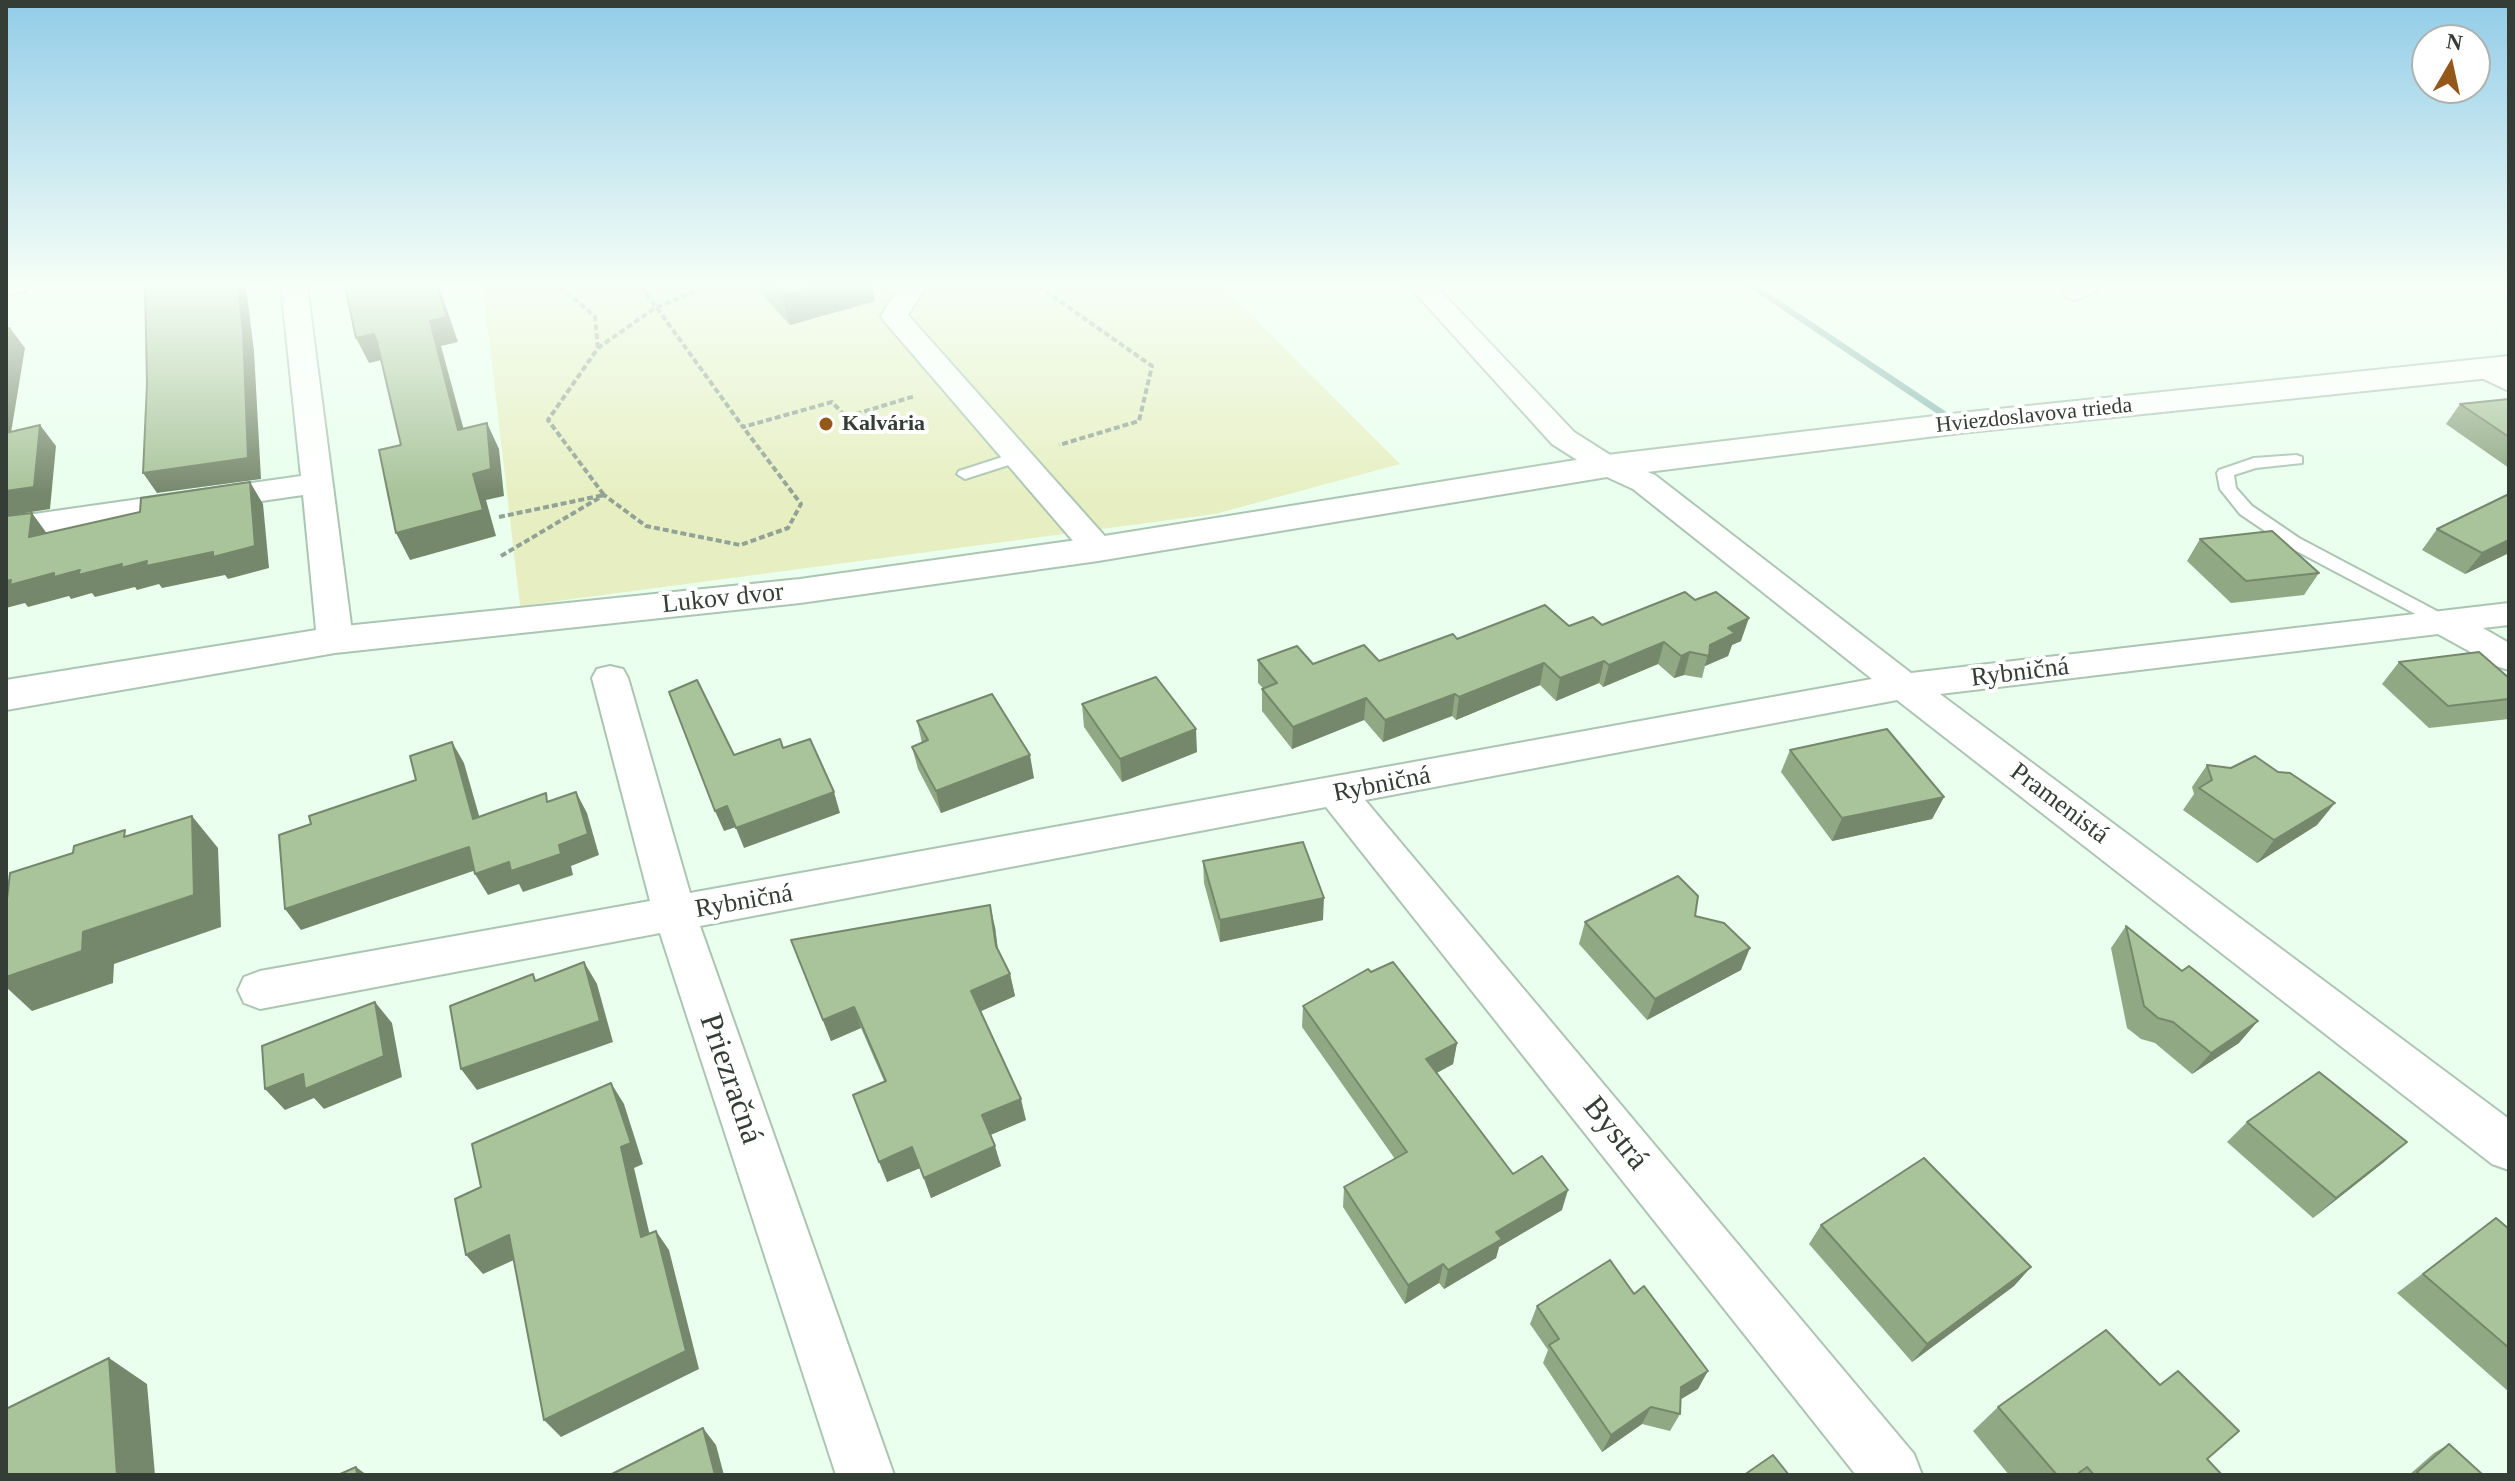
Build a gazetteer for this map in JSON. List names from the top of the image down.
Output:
{
  "streets": {
    "street": [
      "Hviezdoslavova trieda",
      "Lukov dvor",
      "Rybničná",
      "Pramenistá",
      "Priezračná",
      "Bystrá"
    ]
  },
  "crossings": [
    ["Hviezdoslavova trieda", "Lukov dvor"],
    ["Hviezdoslavova trieda", "Pramenistá"],
    ["Rybničná", "Pramenistá"],
    ["Rybničná", "Priezračná"],
    ["Rybničná", "Bystrá"]
  ],
  "places": ["Kalvária"],
  "north": "top"
}
